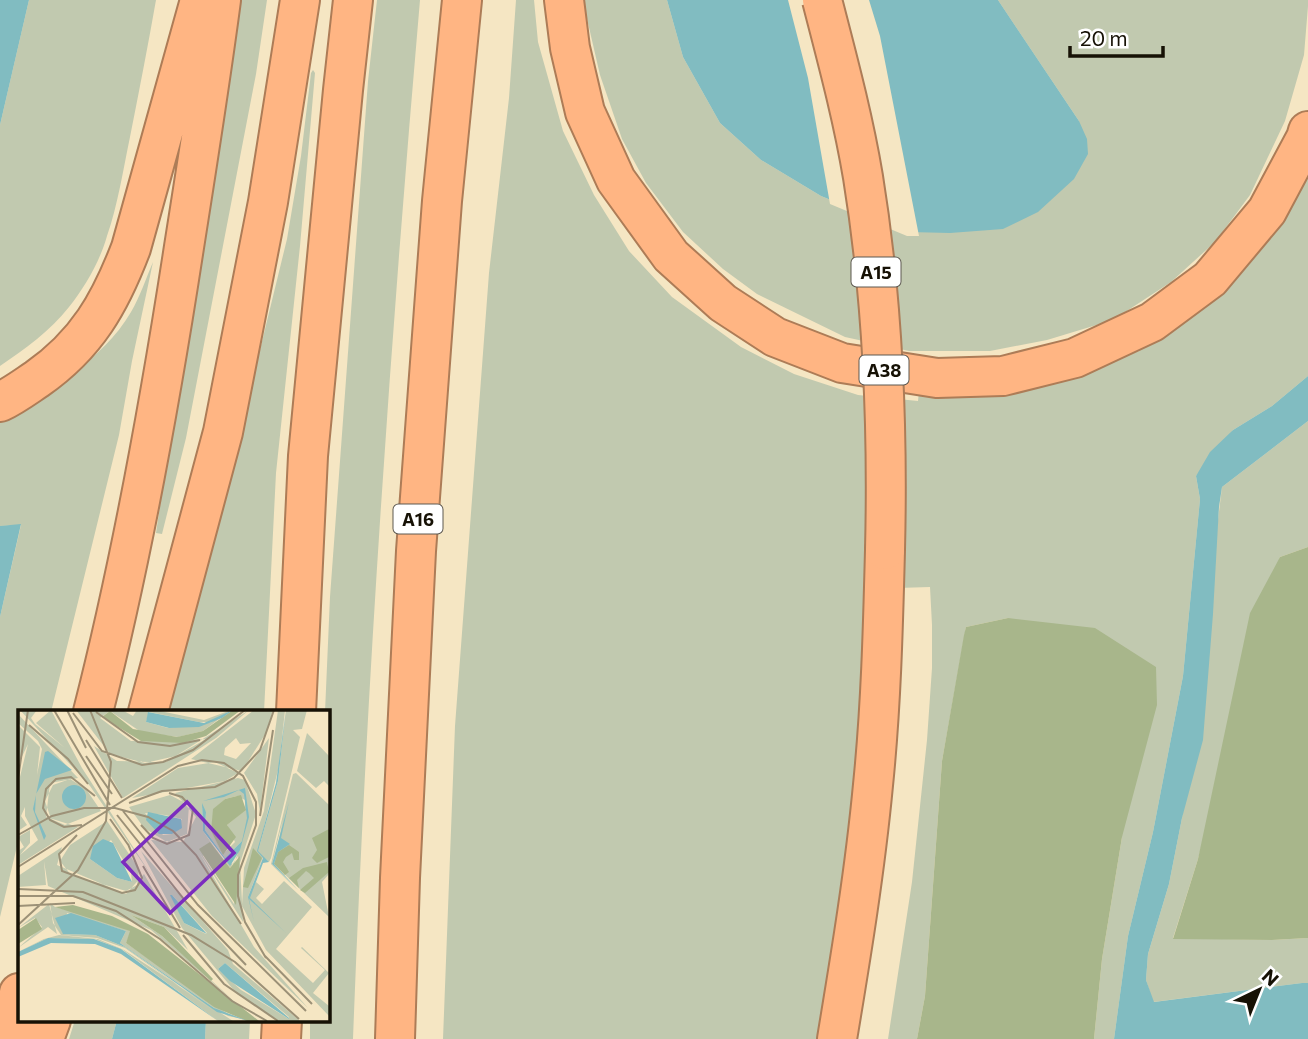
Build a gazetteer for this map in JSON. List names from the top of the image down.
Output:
{
  "streets": {
    "highway": ["A15", "A38", "A16"]
  },
  "scale_bar": "20 m",
  "north": "top right"
}
